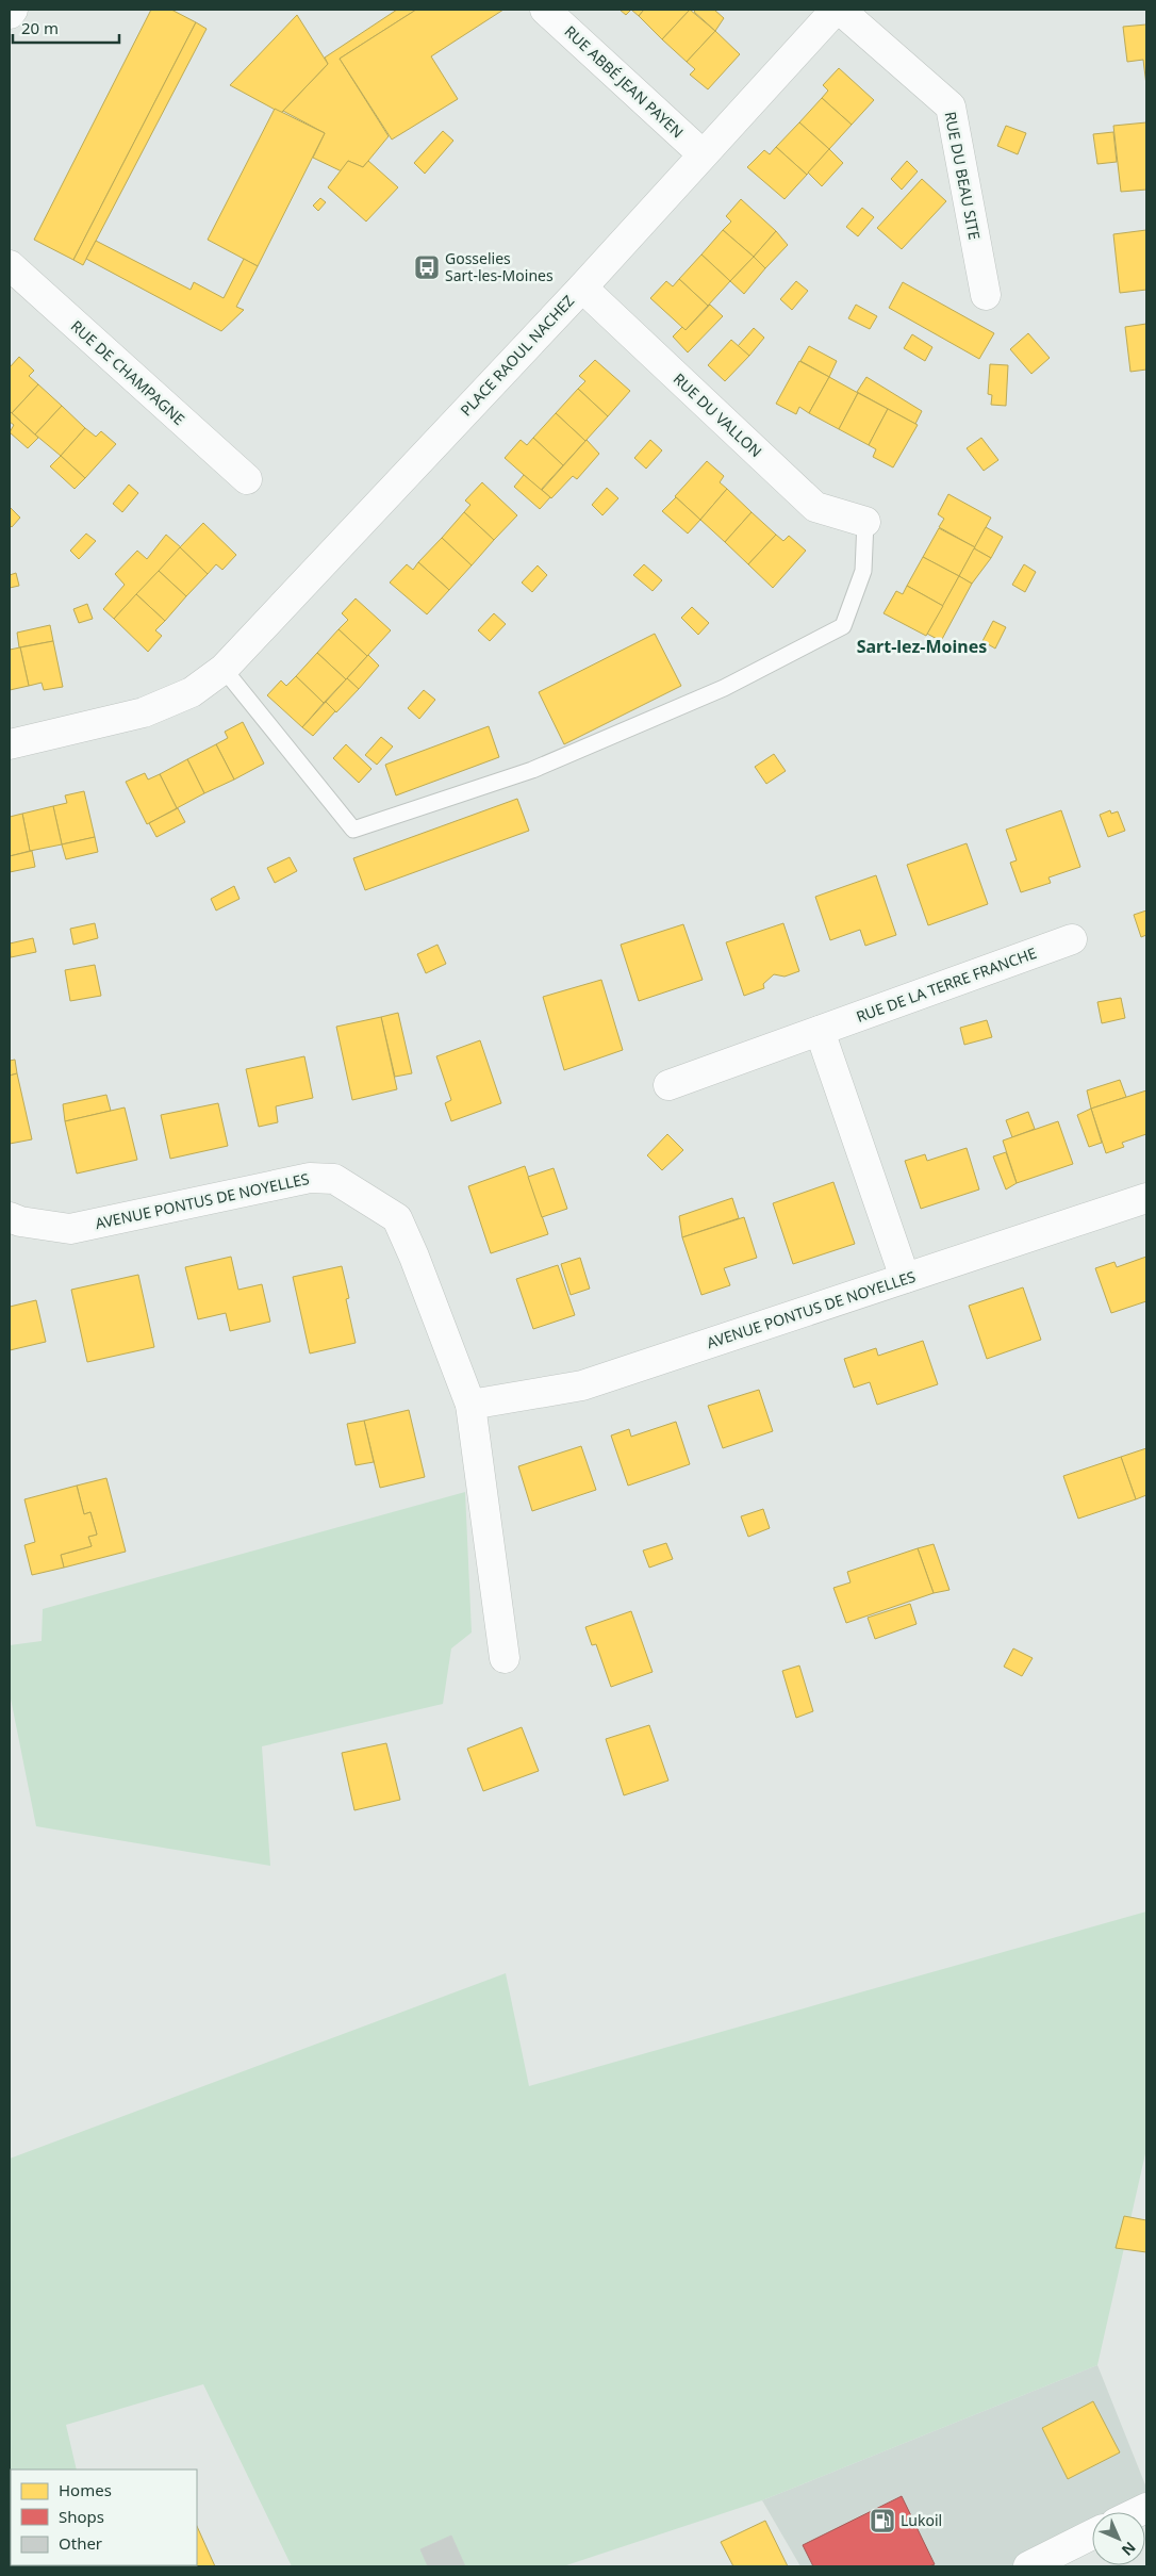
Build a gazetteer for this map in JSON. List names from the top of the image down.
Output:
{
  "streets": {
    "street": [
      "RUE ABBÉ JEAN PAYEN",
      "RUE DU BEAU SITE",
      "PLACE RAOUL NACHEZ",
      "RUE DE CHAMPAGNE",
      "RUE DU VALLON",
      "RUE DE LA TERRE FRANCHE",
      "AVENUE PONTUS DE NOYELLES"
    ]
  },
  "crossings": [
    ["RUE ABBÉ JEAN PAYEN", "PLACE RAOUL NACHEZ"],
    ["PLACE RAOUL NACHEZ", "RUE DU VALLON"]
  ],
  "districts": ["Sart-lez-Moines"],
  "places": {
    "bus stop": ["Gosselies Sart-les-Moines"],
    "fuel station": ["Lukoil"]
  },
  "legend": ["Homes", "Shops", "Other"],
  "scale_bar": "20 m",
  "north": "bottom right"
}
